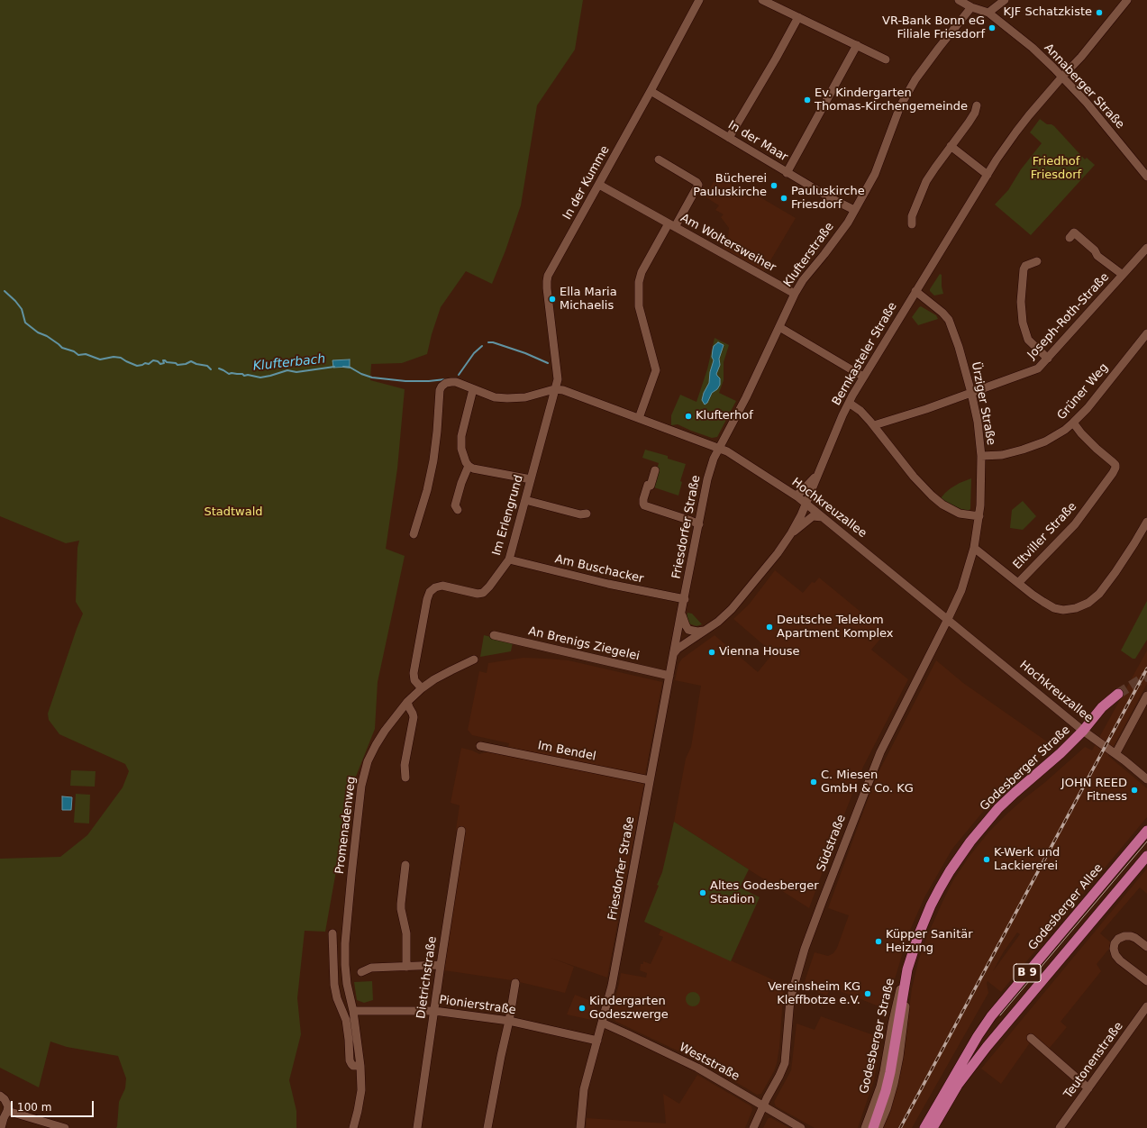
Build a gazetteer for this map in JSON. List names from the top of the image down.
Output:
{
  "streets": {
    "main road": ["Godesberger Straße", "Godesberger Allee", "B 9"],
    "street": [
      "Annaberger Straße",
      "In der Maar",
      "In der Kumme",
      "Am Woltersweiher",
      "Klufterstraße",
      "Joseph-Roth-Straße",
      "Bernkasteler Straße",
      "Grüner Weg",
      "Ürziger Straße",
      "Hochkreuzallee",
      "Im Erlengrund",
      "Friesdorfer Straße",
      "Eltviller Straße",
      "Am Buschacker",
      "An Brenigs Ziegelei",
      "Im Bendel",
      "Promenadenweg",
      "Südstraße",
      "Dietrichstraße",
      "Pionierstraße",
      "Teutonenstraße",
      "Weststraße"
    ]
  },
  "crossings": [
    ["Annaberger Straße", "Klufterstraße"],
    ["Annaberger Straße", "Bernkasteler Straße"],
    ["In der Maar", "In der Kumme"],
    ["In der Maar", "Klufterstraße"],
    ["In der Kumme", "Am Woltersweiher"],
    ["In der Kumme", "Hochkreuzallee"],
    ["In der Kumme", "Im Erlengrund"],
    ["Am Woltersweiher", "Klufterstraße"],
    ["Am Woltersweiher", "Hochkreuzallee"],
    ["Klufterstraße", "Hochkreuzallee"],
    ["Klufterstraße", "Friesdorfer Straße"],
    ["Joseph-Roth-Straße", "Ürziger Straße"],
    ["Bernkasteler Straße", "Ürziger Straße"],
    ["Bernkasteler Straße", "Hochkreuzallee"],
    ["Bernkasteler Straße", "Friesdorfer Straße"],
    ["Grüner Weg", "Ürziger Straße"],
    ["Grüner Weg", "Eltviller Straße"],
    ["Ürziger Straße", "Hochkreuzallee"],
    ["Ürziger Straße", "Südstraße"],
    ["Hochkreuzallee", "Im Erlengrund"],
    ["Hochkreuzallee", "Friesdorfer Straße"],
    ["Hochkreuzallee", "Godesberger Straße"],
    ["Hochkreuzallee", "Südstraße"],
    ["Im Erlengrund", "Am Buschacker"],
    ["Im Erlengrund", "Promenadenweg"],
    ["Friesdorfer Straße", "Am Buschacker"],
    ["Friesdorfer Straße", "An Brenigs Ziegelei"],
    ["Friesdorfer Straße", "Im Bendel"],
    ["Friesdorfer Straße", "Pionierstraße"],
    ["Friesdorfer Straße", "Weststraße"],
    ["Promenadenweg", "Pionierstraße"],
    ["Südstraße", "Weststraße"],
    ["Dietrichstraße", "Pionierstraße"]
  ],
  "water": ["Klufterbach"],
  "parks": ["Friedhof Friesdorf", "Stadtwald"],
  "places": [
    "KJF Schatzkiste",
    "VR-Bank Bonn eG Filiale Friesdorf",
    "Ev. Kindergarten Thomas-Kirchengemeinde",
    "Bücherei Pauluskirche",
    "Pauluskirche Friesdorf",
    "Ella Maria Michaelis",
    "Klufterhof",
    "Deutsche Telekom Apartment Komplex",
    "Vienna House",
    "C. Miesen GmbH & Co. KG",
    "JOHN REED Fitness",
    "K-Werk und Lackiererei",
    "Altes Godesberger Stadion",
    "Küpper Sanitär Heizung",
    "Vereinsheim KG Kleffbotze e.V.",
    "Kindergarten Godeszwerge"
  ],
  "scale_bar": "100 m"
}
